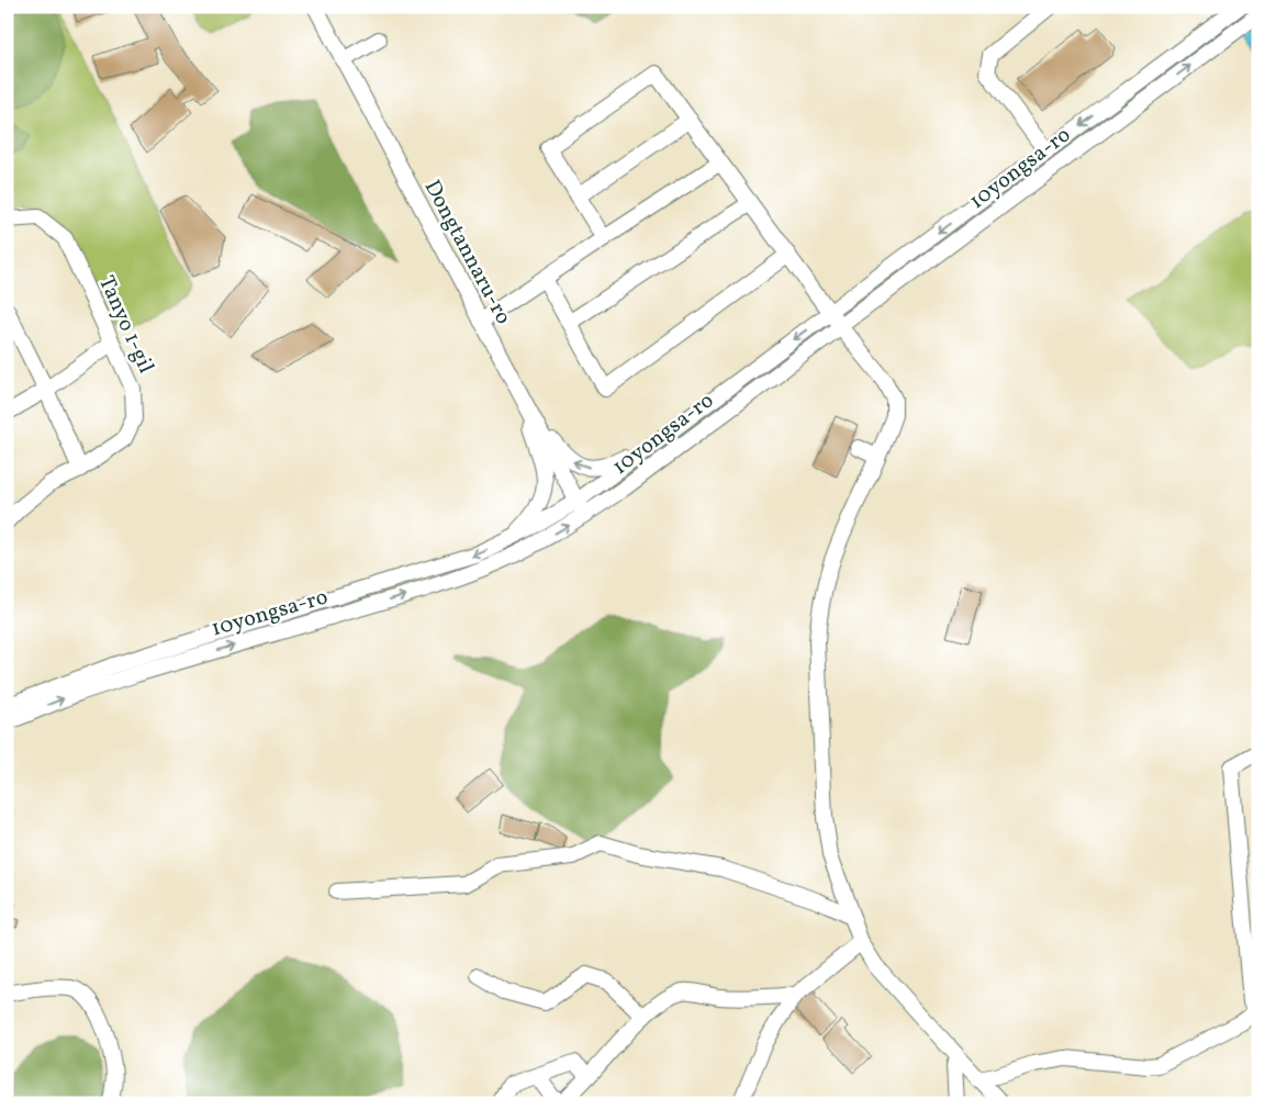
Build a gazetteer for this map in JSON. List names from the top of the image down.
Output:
{
  "streets": {
    "street": ["10yongsa-ro", "Dongtannaru-ro", "Tanyo 1-gil"]
  },
  "crossings": [
    ["10yongsa-ro", "Dongtannaru-ro"]
  ]
}
